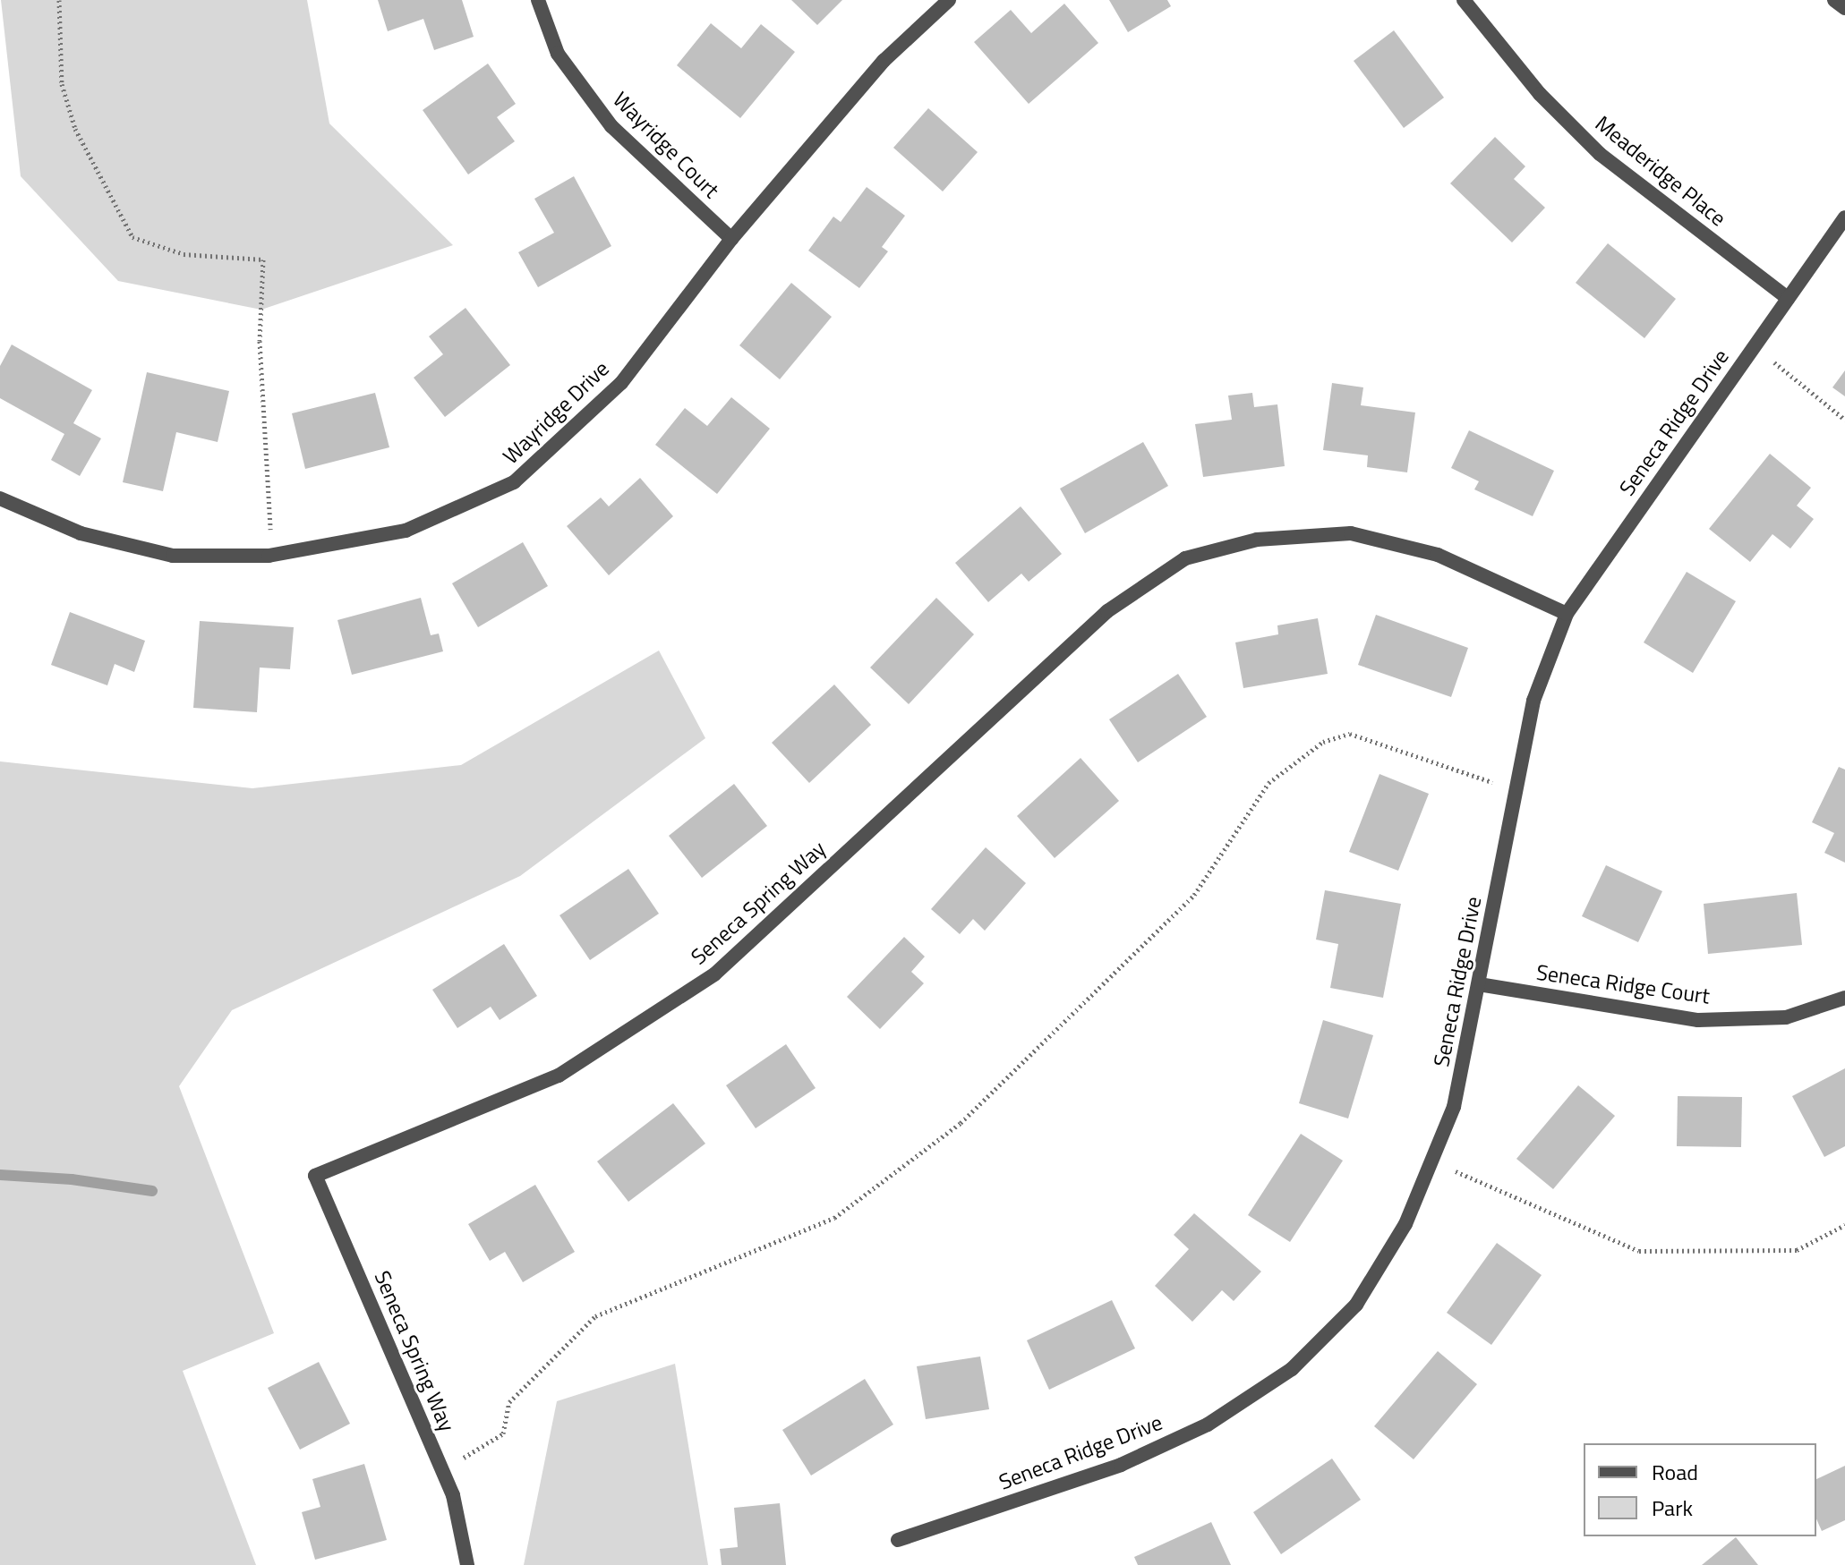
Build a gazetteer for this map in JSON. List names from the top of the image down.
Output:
{
  "streets": {
    "street": [
      "Wayridge Court",
      "Meaderidge Place",
      "Wayridge Drive",
      "Seneca Ridge Drive",
      "Seneca Spring Way",
      "Seneca Ridge Court"
    ]
  },
  "crossings": [
    ["Wayridge Court", "Wayridge Drive"],
    ["Meaderidge Place", "Seneca Ridge Drive"],
    ["Seneca Ridge Drive", "Seneca Spring Way"],
    ["Seneca Ridge Drive", "Seneca Ridge Court"]
  ],
  "legend": ["Road", "Park"]
}
